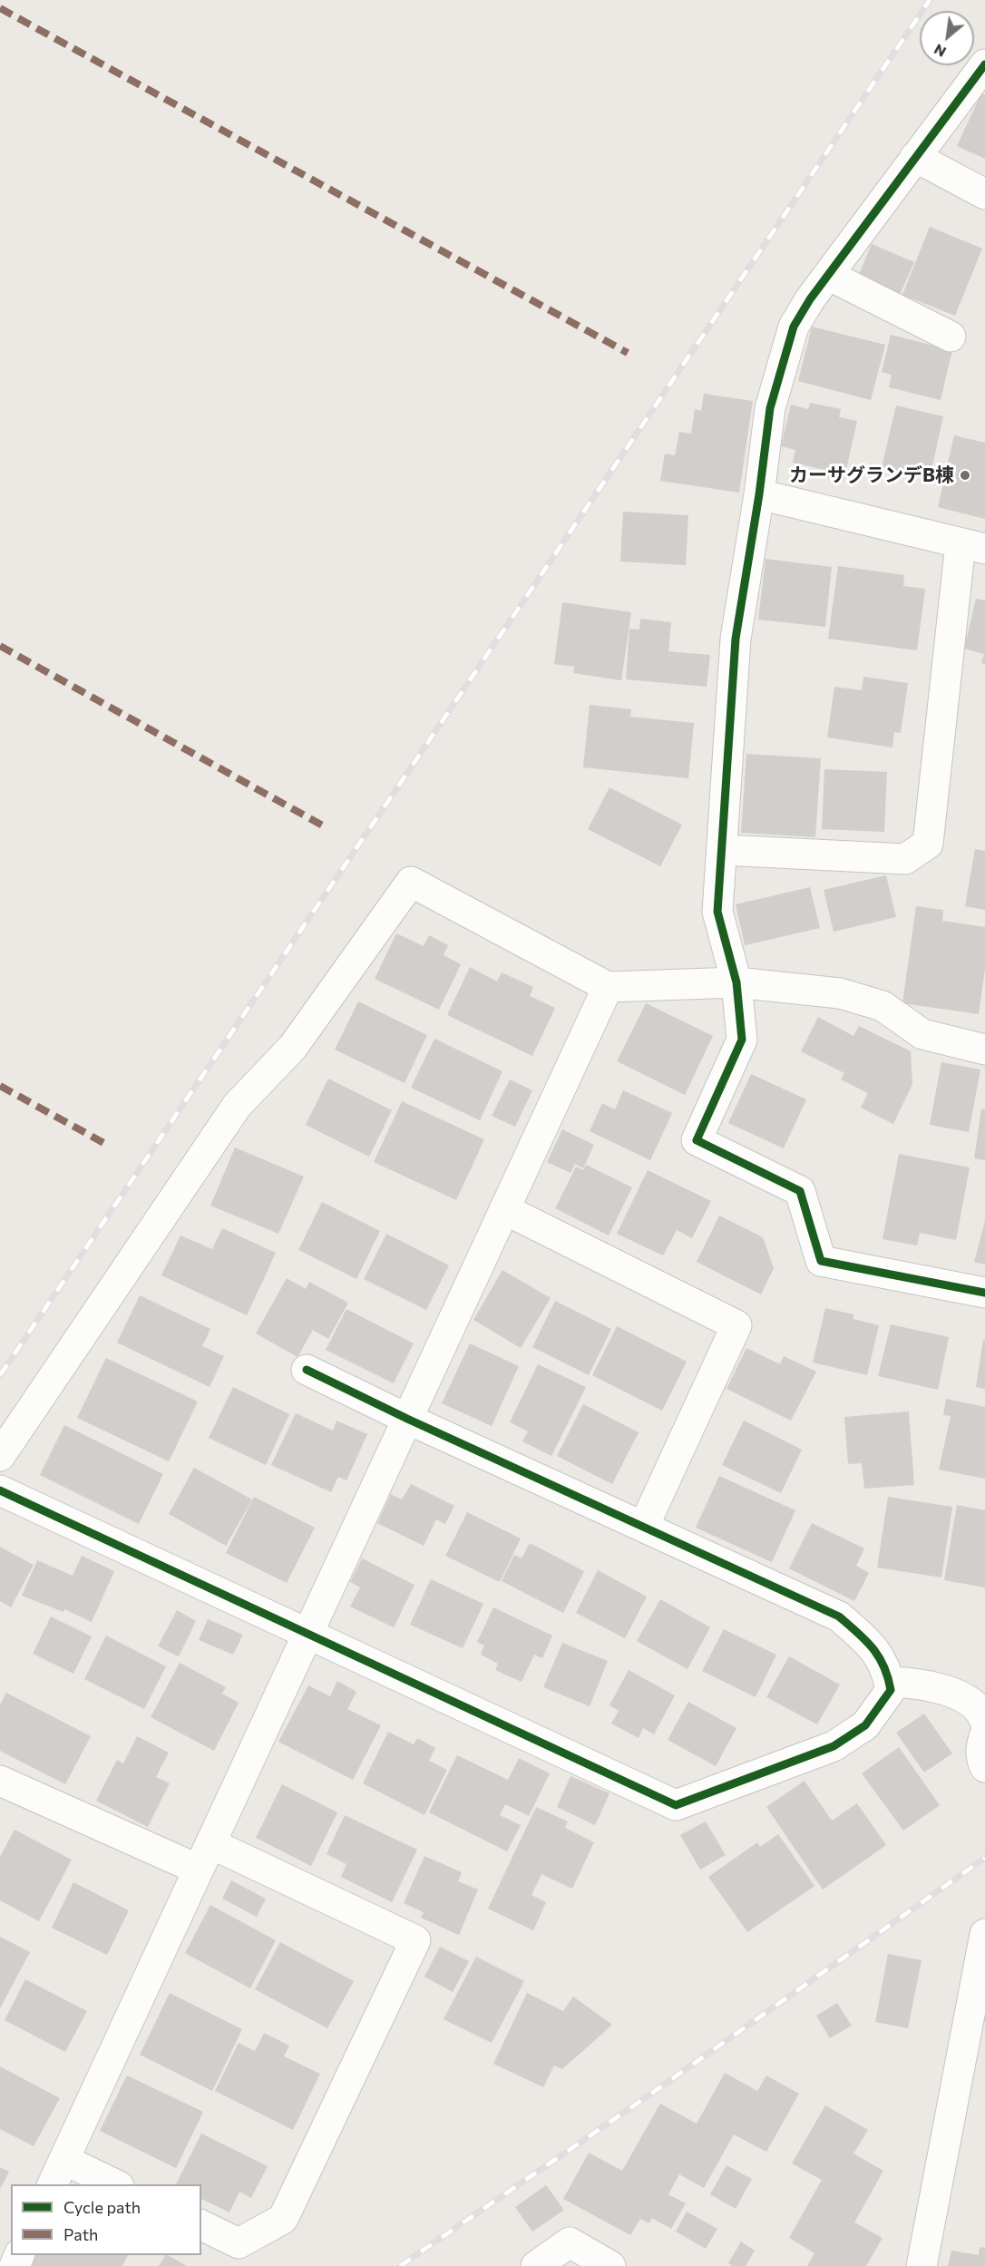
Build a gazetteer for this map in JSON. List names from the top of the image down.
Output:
{
  "places": ["カーサグランデB棟"],
  "legend": ["Cycle path", "Path"],
  "north": "bottom left"
}
